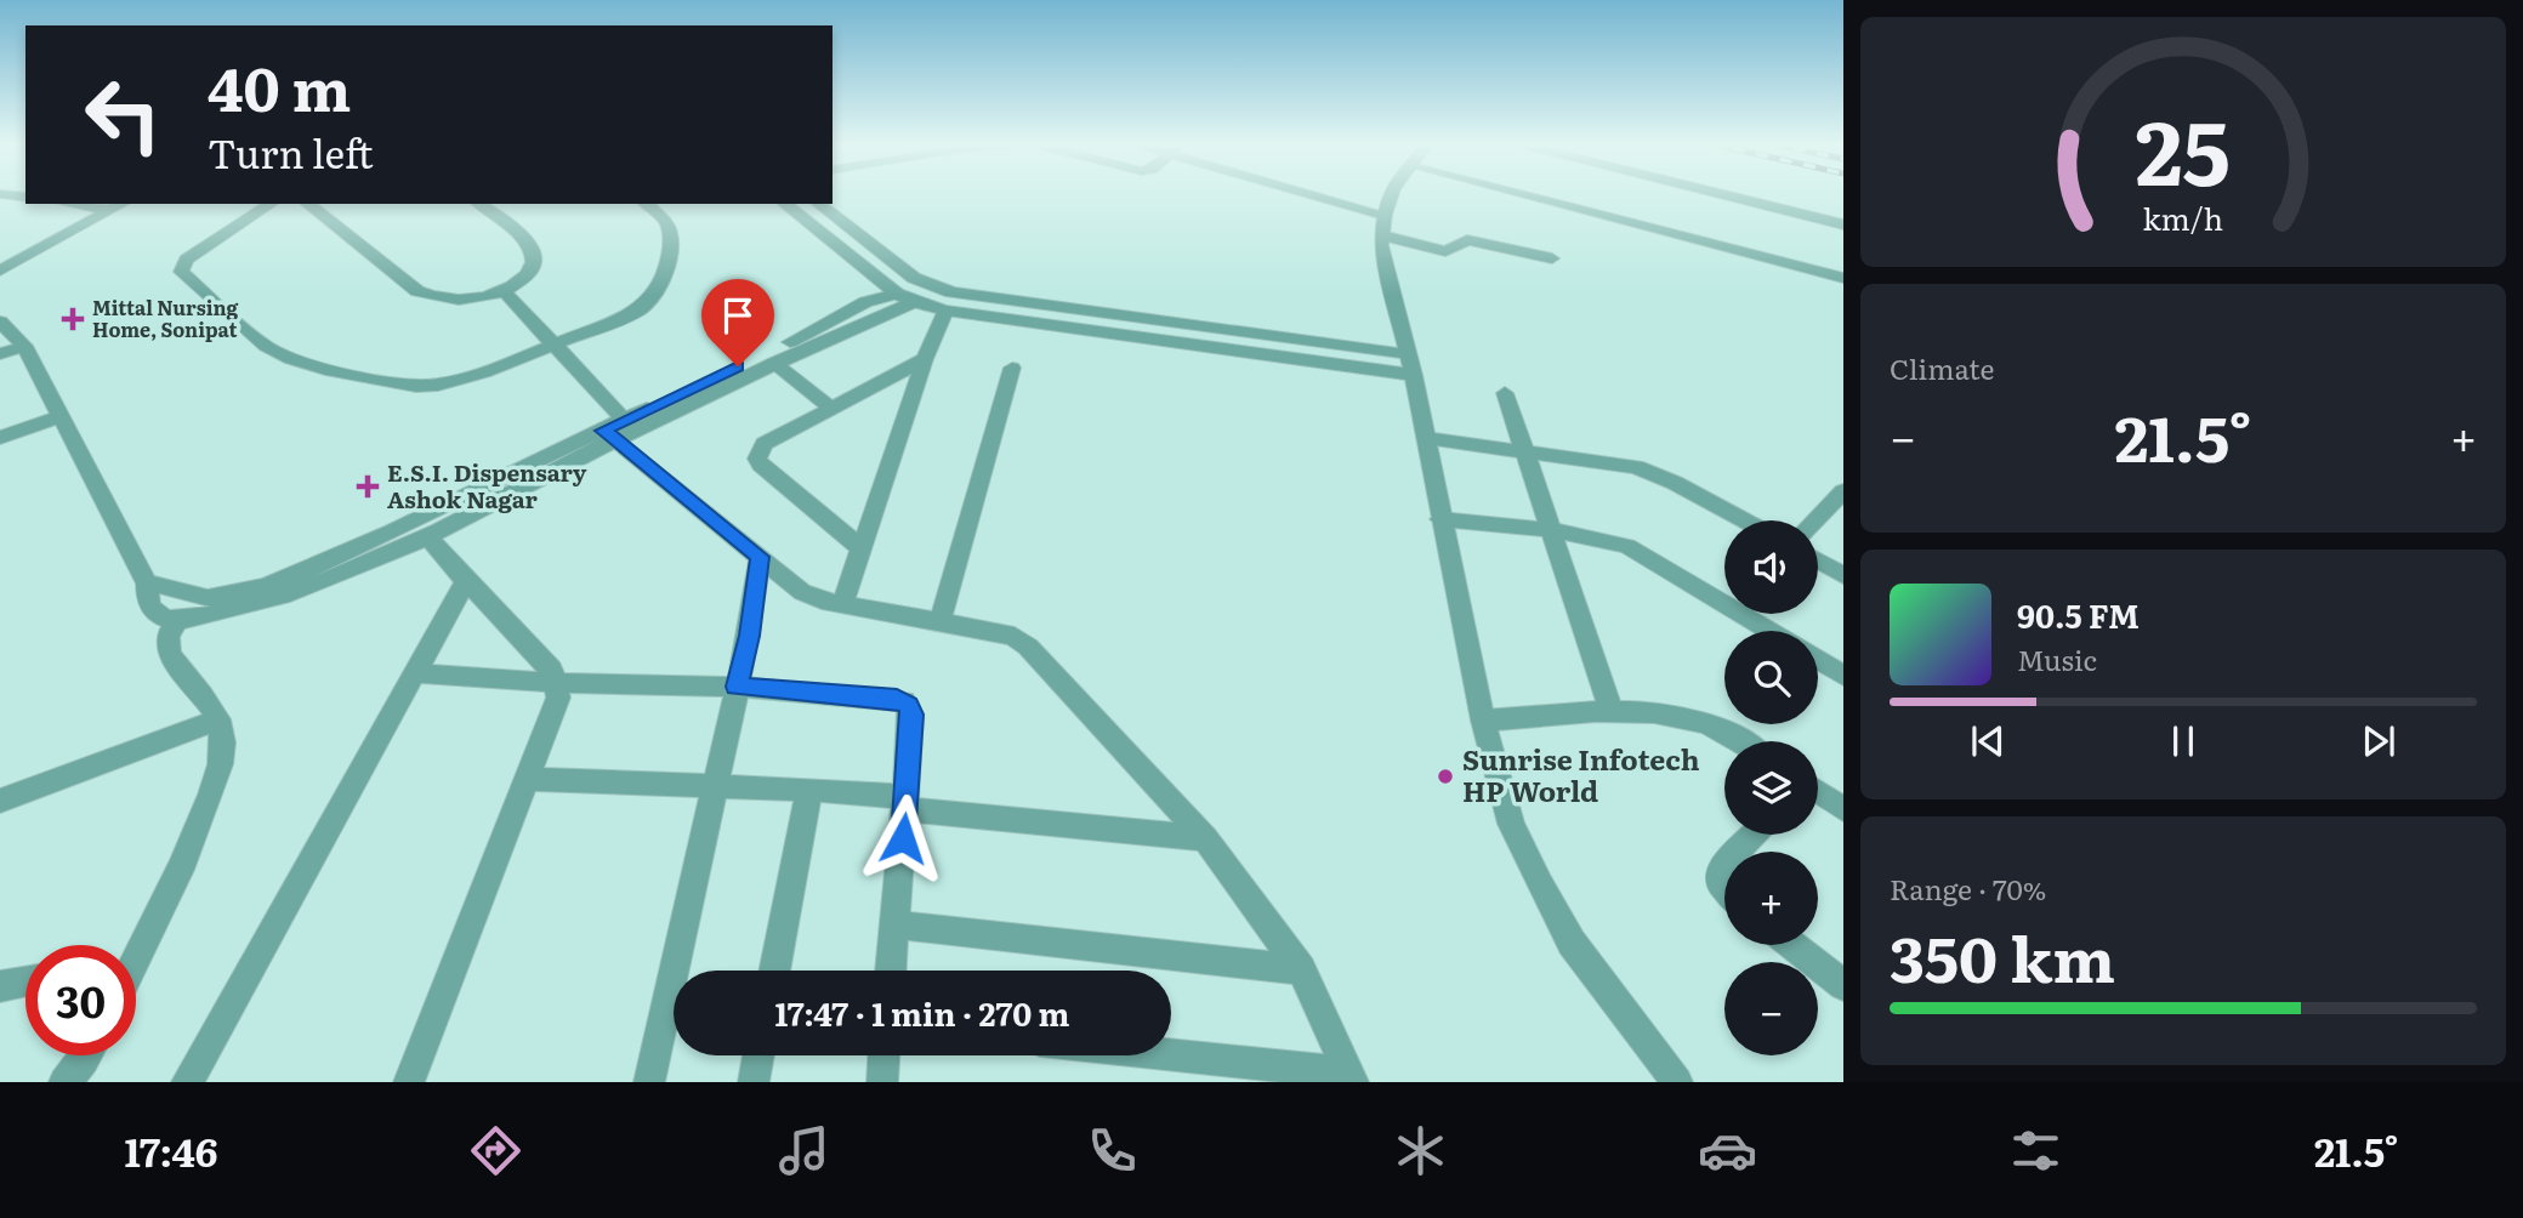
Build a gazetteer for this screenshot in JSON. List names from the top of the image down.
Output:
{
  "places": {
    "health": ["Mittal Nursing Home, Sonipat", "E.S.I. Dispensary Ashok Nagar"],
    "other": ["Sunrise Infotech HP World"]
  },
  "page": {
    "turn": ["40 m", "Turn left"],
    "tile": [
      "Climate",
      ["Range · 70%", "350 km"]
    ],
    "heat": ["−", "21.5°", "+"],
    "map_buttons": ["+", "−"],
    "song": ["90.5 FM", "Music"],
    "limit": "30",
    "trip": "17:47 · 1 min · 270 m",
    "tabs": ["17:46", "21.5°"],
    "gauge": ["25", "km/h"]
  }
}
